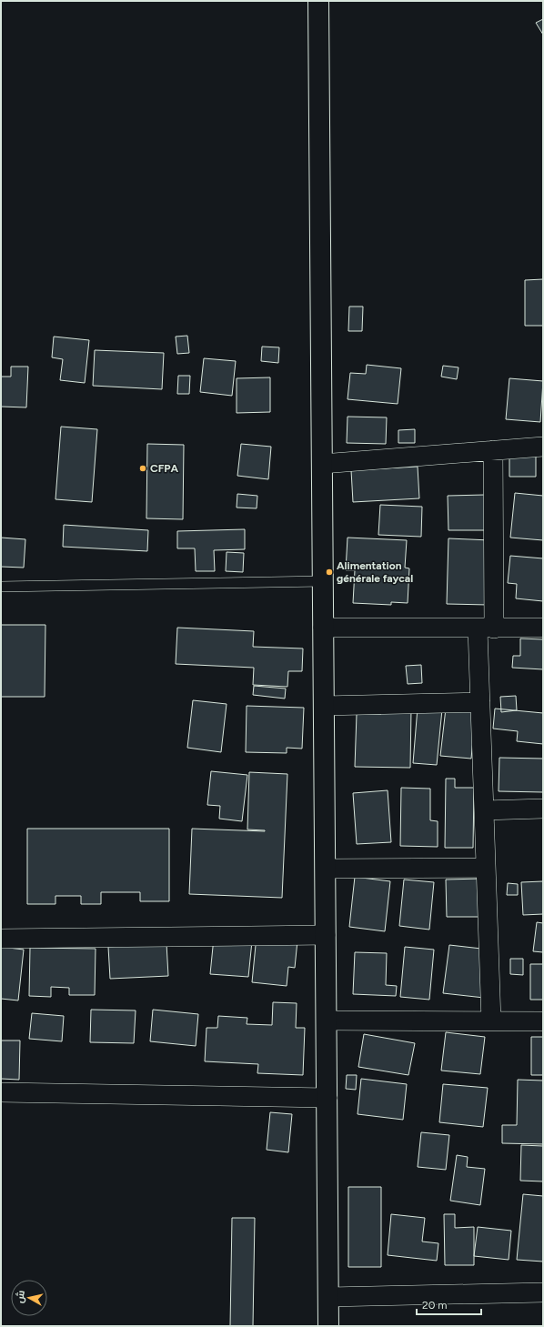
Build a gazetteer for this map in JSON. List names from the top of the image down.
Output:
{
  "places": ["CFPA", "Alimentation générale faycal"],
  "scale_bar": "20 m",
  "north": "left"
}
